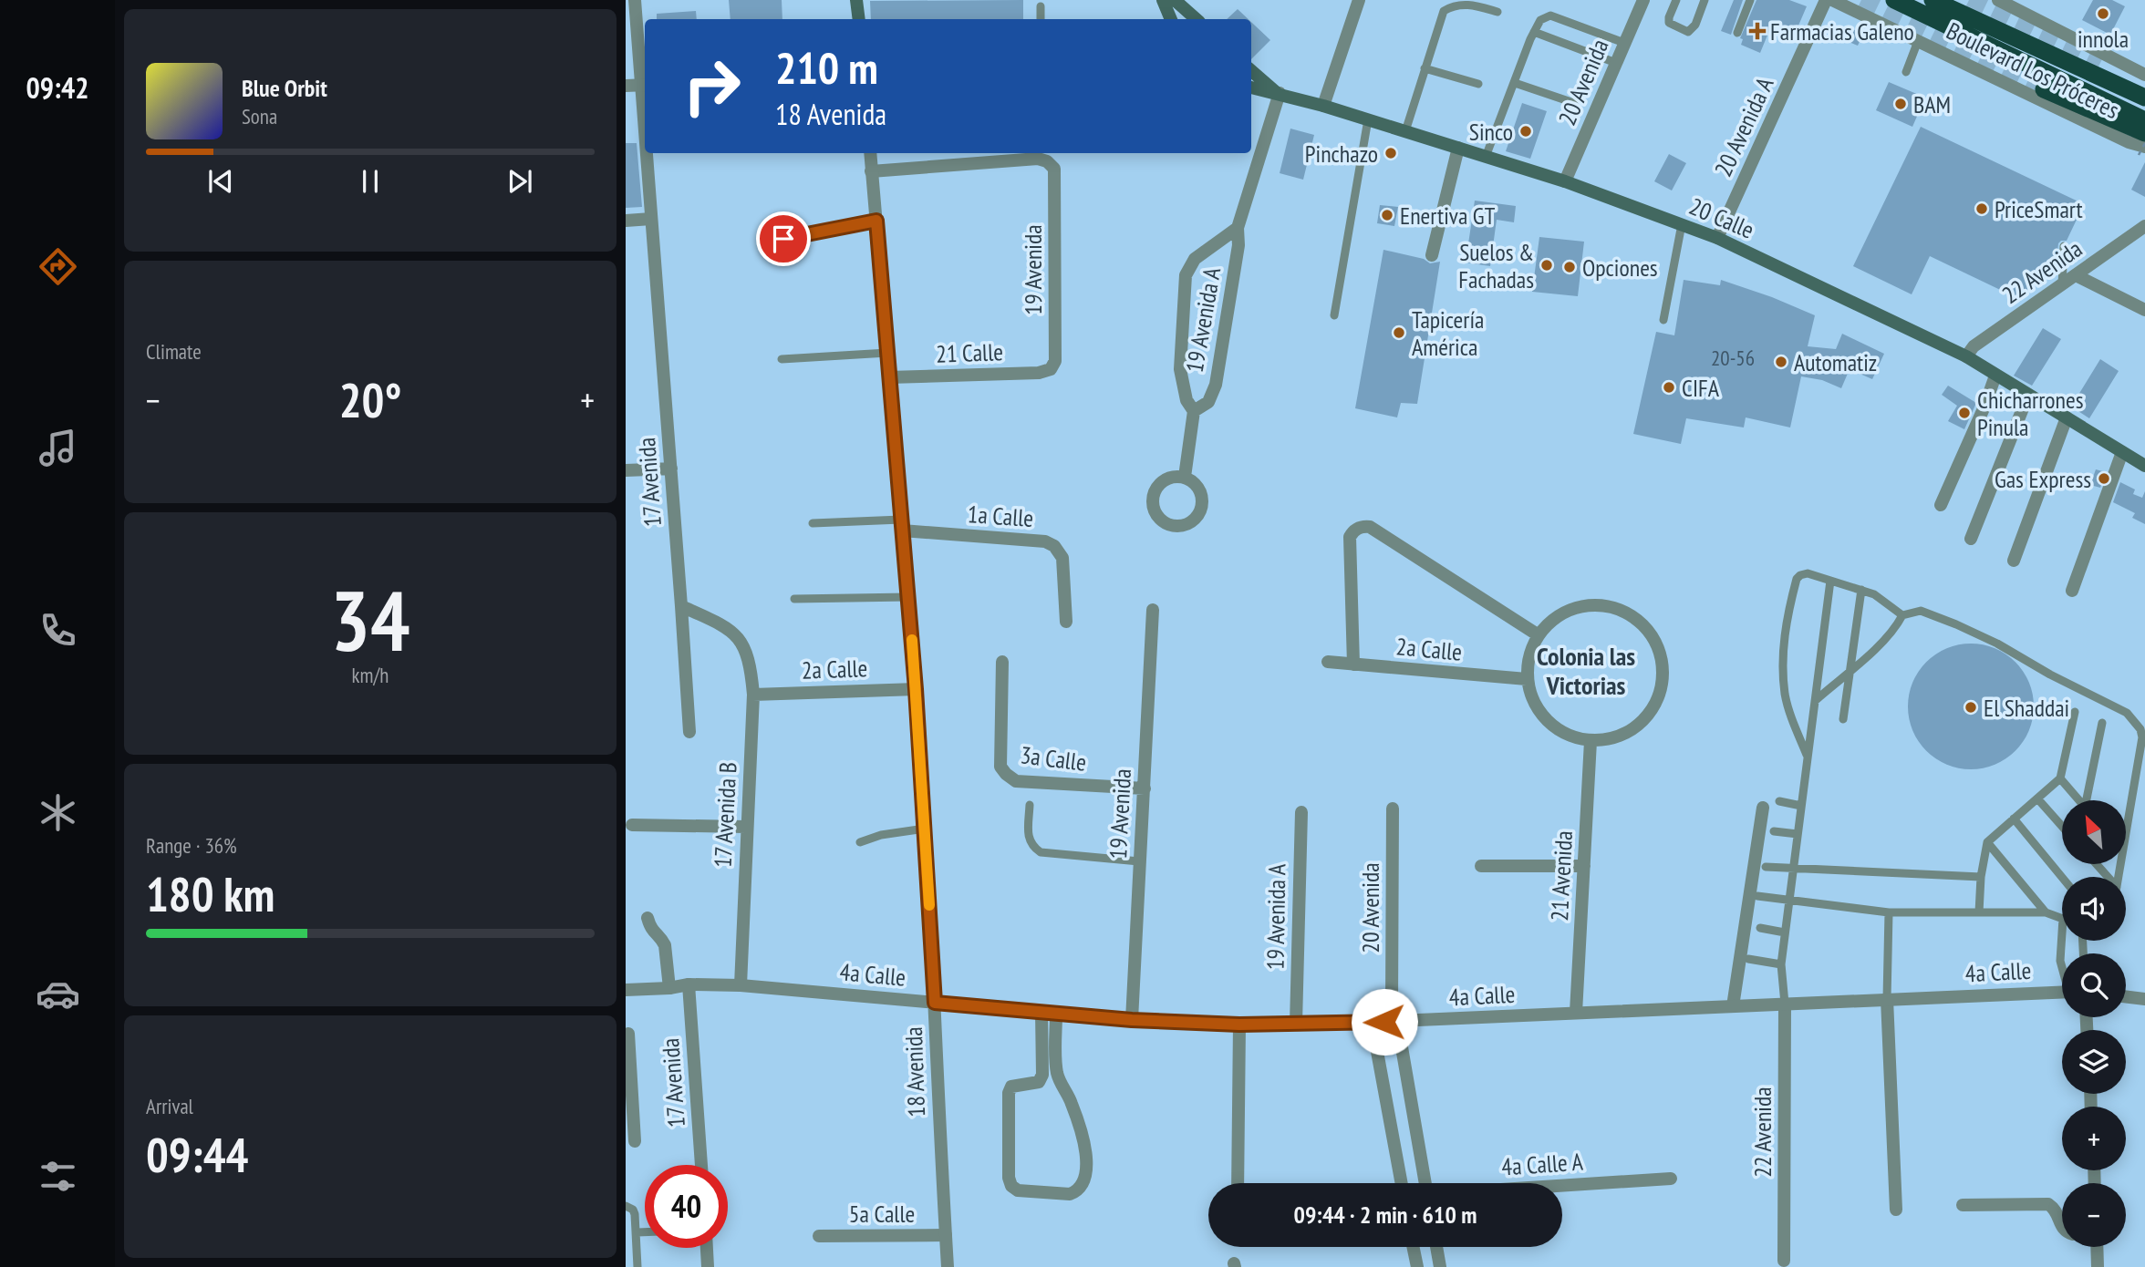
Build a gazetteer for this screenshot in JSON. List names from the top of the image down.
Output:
{
  "streets": {
    "highway": ["Boulevard Los Próceres"],
    "main road": ["20 Calle"],
    "street": [
      "20 Avenida",
      "20 Avenida A",
      "19 Avenida",
      "22 Avenida",
      "19 Avenida A",
      "21 Calle",
      "17 Avenida",
      "1a Calle",
      "2a Calle",
      "3a Calle",
      "17 Avenida B",
      "21 Avenida",
      "4a Calle",
      "18 Avenida",
      "4a Calle A",
      "5a Calle"
    ]
  },
  "crossings": [
    ["20 Avenida", "20 Calle"],
    ["20 Avenida", "4a Calle"],
    ["20 Avenida A", "20 Calle"],
    ["20 Calle", "22 Avenida"],
    ["20 Calle", "19 Avenida A"],
    ["19 Avenida", "21 Calle"],
    ["19 Avenida", "3a Calle"],
    ["19 Avenida", "4a Calle"],
    ["19 Avenida", "18 Avenida"],
    ["22 Avenida", "4a Calle"],
    ["19 Avenida A", "4a Calle"],
    ["21 Calle", "18 Avenida"],
    ["17 Avenida", "17 Avenida B"],
    ["17 Avenida", "4a Calle"],
    ["1a Calle", "18 Avenida"],
    ["2a Calle", "17 Avenida B"],
    ["2a Calle", "21 Avenida"],
    ["2a Calle", "18 Avenida"],
    ["17 Avenida B", "4a Calle"],
    ["21 Avenida", "4a Calle"],
    ["4a Calle", "18 Avenida"],
    ["18 Avenida", "5a Calle"]
  ],
  "districts": ["Colonia las Victorias"],
  "places": {
    "other": [
      "innola",
      "BAM",
      "Sinco",
      "Pinchazo",
      "PriceSmart",
      "Enertiva GT",
      "Suelos & Fachadas",
      "Opciones",
      "Tapicería América",
      "Automatiz",
      "CIFA",
      "Chicharrones Pinula",
      "Gas Express",
      "El Shaddai"
    ],
    "health": ["Farmacias Galeno"]
  },
  "house_numbers": ["20-56"],
  "north": "top left",
  "page": {
    "tabs": "09:42",
    "turn": ["210 m", "18 Avenida"],
    "song": ["Blue Orbit", "Sona"],
    "tile": [
      "Climate",
      ["34", "km/h"],
      ["Range · 36%", "180 km"],
      ["Arrival", "09:44"]
    ],
    "heat": ["−", "20°", "+"],
    "map_buttons": ["+", "−"],
    "limit": "40",
    "trip": "09:44 · 2 min · 610 m"
  }
}
